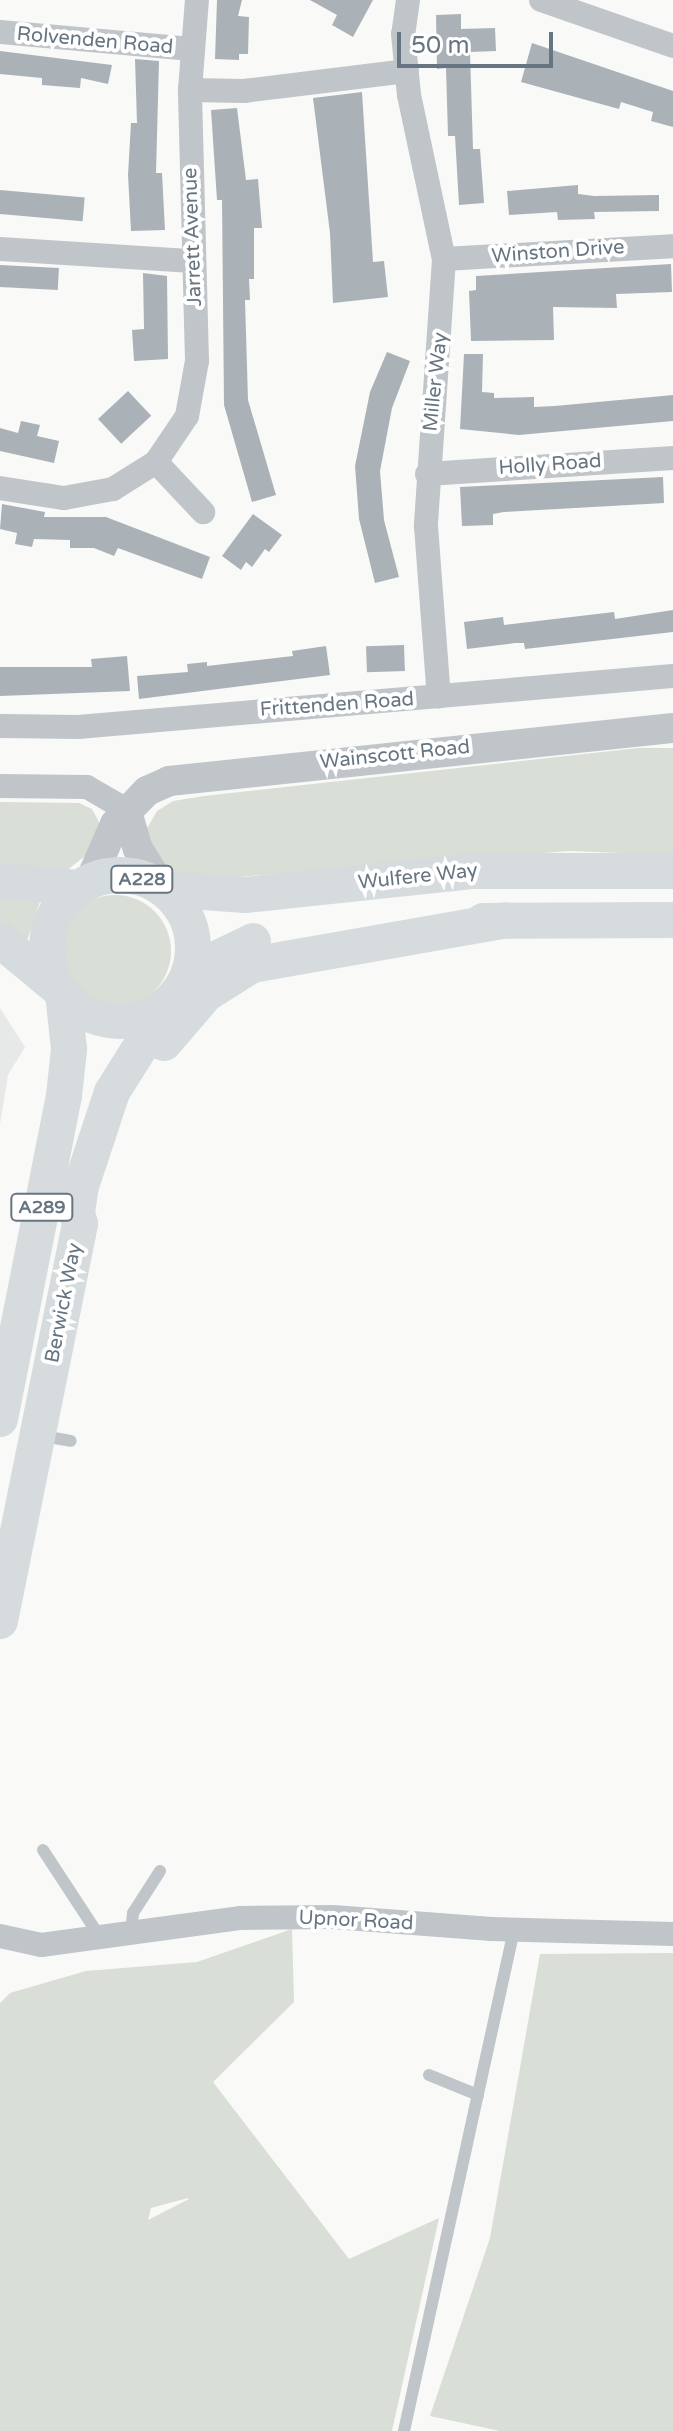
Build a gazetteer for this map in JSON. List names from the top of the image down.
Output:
{
  "streets": {
    "main road": [
      "Wulfere Way",
      "A228",
      "A289",
      "Berwick Way"
    ],
    "street": [
      "Rolvenden Road",
      "Jarrett Avenue",
      "Winston Drive",
      "Miller Way",
      "Holly Road",
      "Frittenden Road",
      "Wainscott Road",
      "Upnor Road"
    ]
  },
  "crossings": [
    ["Rolvenden Road", "Jarrett Avenue"],
    ["Winston Drive", "Miller Way"],
    ["Miller Way", "Holly Road"],
    ["Miller Way", "Frittenden Road"],
    ["Wainscott Road", "Wulfere Way"],
    ["Wainscott Road", "A228"],
    ["Wainscott Road", "A289"],
    ["Wainscott Road", "Berwick Way"],
    ["Wulfere Way", "A228"],
    ["Wulfere Way", "A289"],
    ["Wulfere Way", "Berwick Way"],
    ["A228", "A289"],
    ["A228", "Berwick Way"],
    ["A289", "Berwick Way"]
  ],
  "scale_bar": "50 m"
}
